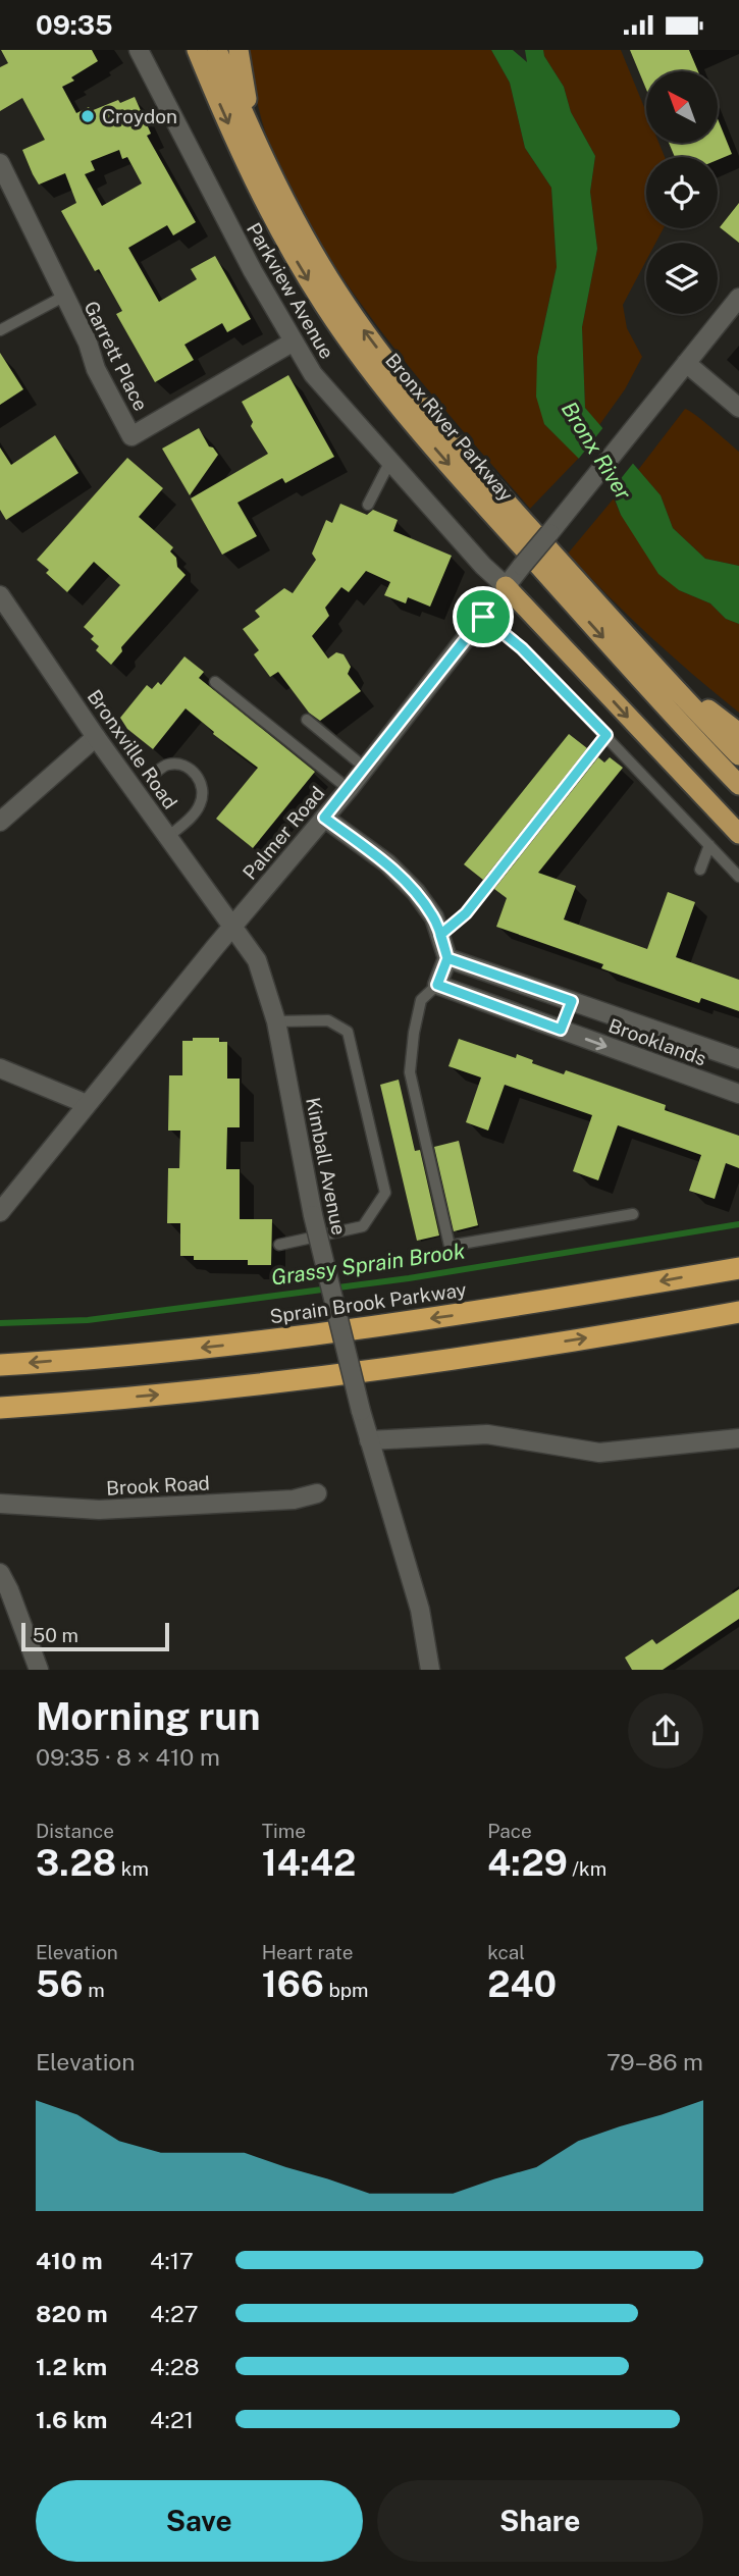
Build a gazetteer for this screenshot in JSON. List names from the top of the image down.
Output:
{
  "streets": {
    "highway": ["Bronx River Parkway", "Sprain Brook Parkway"],
    "street": [
      "Parkview Avenue",
      "Garrett Place",
      "Bronxville Road",
      "Palmer Road",
      "Brooklands",
      "Kimball Avenue",
      "Brook Road"
    ]
  },
  "crossings": [
    ["Parkview Avenue", "Garrett Place"],
    ["Parkview Avenue", "Palmer Road"],
    ["Bronxville Road", "Palmer Road"],
    ["Bronxville Road", "Kimball Avenue"],
    ["Palmer Road", "Kimball Avenue"]
  ],
  "water": ["Bronx River", "Grassy Sprain Brook"],
  "places": ["Croydon"],
  "scale_bar": "50 m",
  "north": "top left",
  "page": {
    "status": "09:35",
    "scale": "50 m",
    "heading": ["Morning run", "09:35 · 8 × 410 m"],
    "stats": [
      ["Distance", "3.28 km"],
      ["Time", "14:42"],
      ["Pace", "4:29 /km"],
      ["Elevation", "56 m"],
      ["Heart rate", "166 bpm"],
      ["kcal", "240"]
    ],
    "chart": ["Elevation", "79–86 m"],
    "list": [
      {
        "name": "410 m",
        "note": "4:17"
      },
      {
        "name": "820 m",
        "note": "4:27"
      },
      {
        "name": "1.2 km",
        "note": "4:28"
      },
      {
        "name": "1.6 km",
        "note": "4:21"
      }
    ],
    "buttons": ["Save", "Share"]
  }
}
